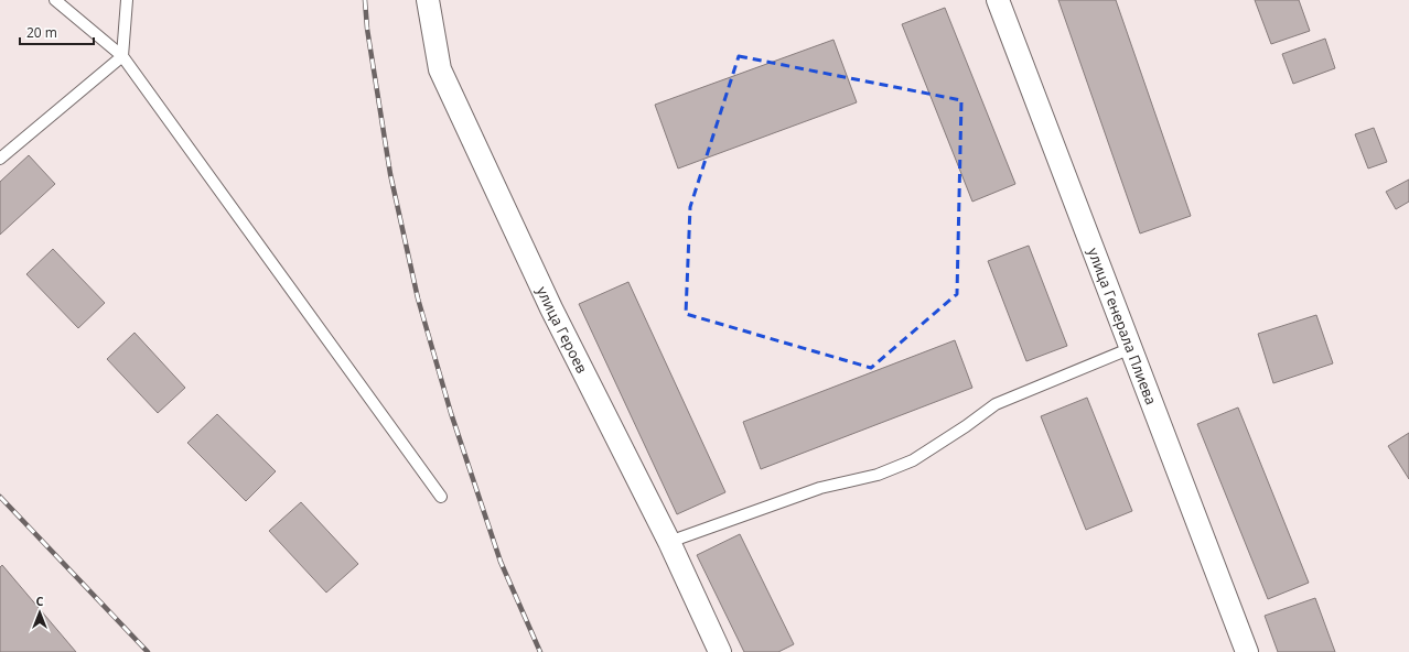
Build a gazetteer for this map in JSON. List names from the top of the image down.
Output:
{
  "streets": {
    "street": ["улица Генерала Плиева", "улица Героев"]
  },
  "scale_bar": "20 m",
  "north": "top"
}
